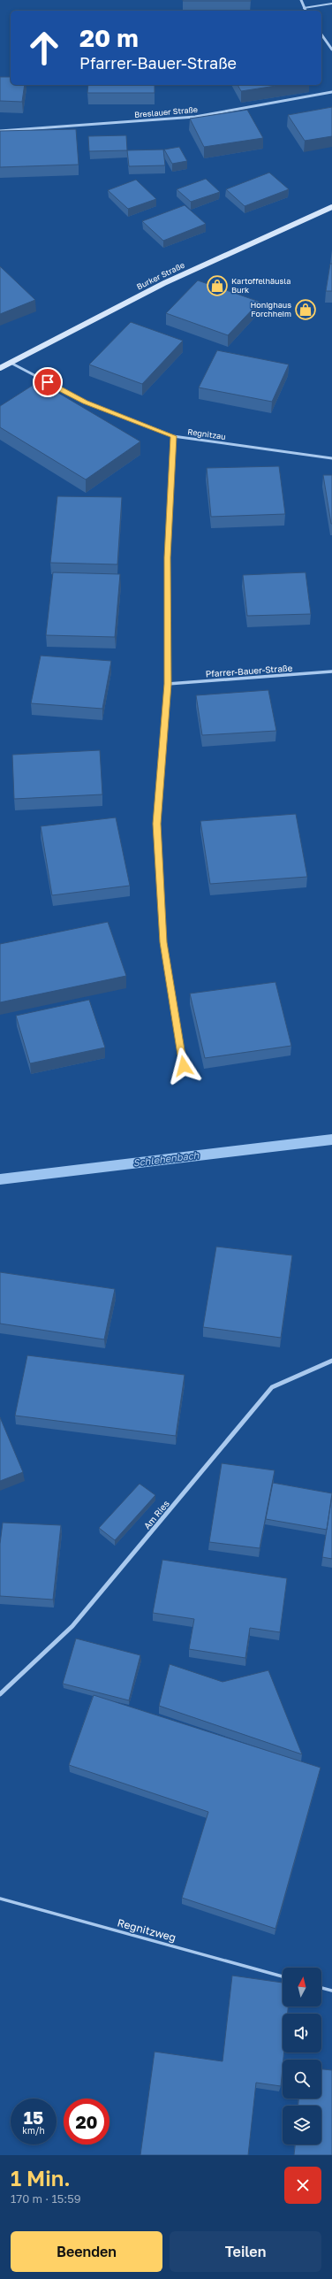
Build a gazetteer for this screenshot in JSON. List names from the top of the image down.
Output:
{
  "streets": {
    "main road": ["Burker Straße"],
    "street": [
      "Breslauer Straße",
      "Regnitzau",
      "Pfarrer-Bauer-Straße",
      "Am Ries"
    ],
    "lane": ["Regnitzweg"]
  },
  "crossings": [
    ["Burker Straße", "Regnitzau"]
  ],
  "water": ["Schlehenbach"],
  "places": {
    "shop": ["Kartoffelhäusla Burk", "Honighaus Forchheim"]
  },
  "north": "top",
  "page": {
    "turn": ["20 m", "Pfarrer-Bauer-Straße"],
    "speed": "15 km/h",
    "limit": "20",
    "heading": ["1 Min.", "170 m · 15:59"],
    "buttons": ["Beenden", "Teilen"]
  }
}
